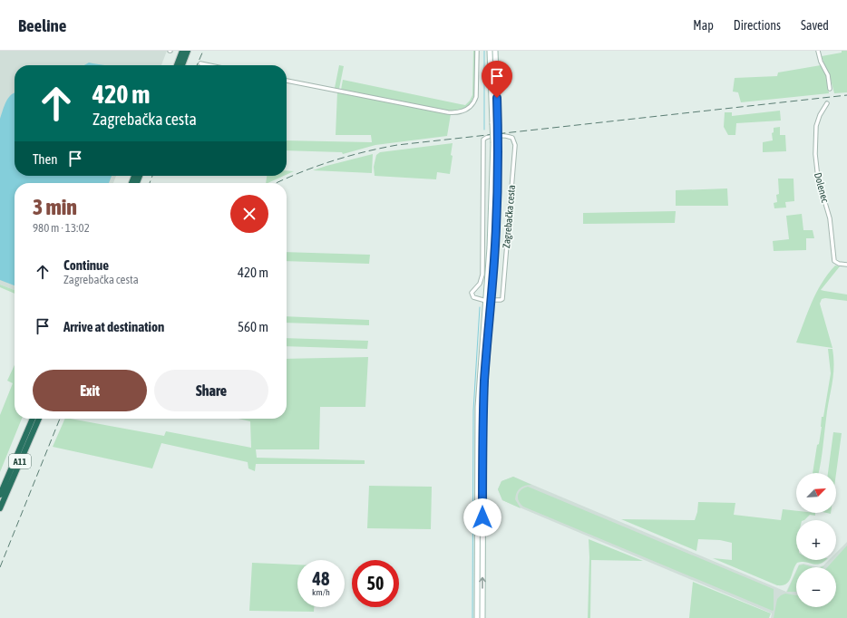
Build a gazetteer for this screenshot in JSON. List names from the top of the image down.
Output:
{
  "streets": {
    "highway": ["A11"],
    "main road": ["Zagrebačka cesta"],
    "street": ["Dolenec"]
  },
  "north": "top right",
  "page": {
    "header": "Beeline",
    "nav": ["Map", "Directions", "Saved"],
    "turn": ["420 m", "Zagrebačka cesta"],
    "then": "Then",
    "heading": ["3 min", "980 m · 13:02"],
    "list": [
      {
        "name": "Continue",
        "note": "Zagrebačka cesta",
        "value": "420 m"
      },
      {
        "name": "Arrive at destination",
        "value": "560 m"
      }
    ],
    "buttons": ["Exit", "Share"],
    "map_buttons": ["+", "−"],
    "speed": "48 km/h",
    "limit": "50"
  }
}
